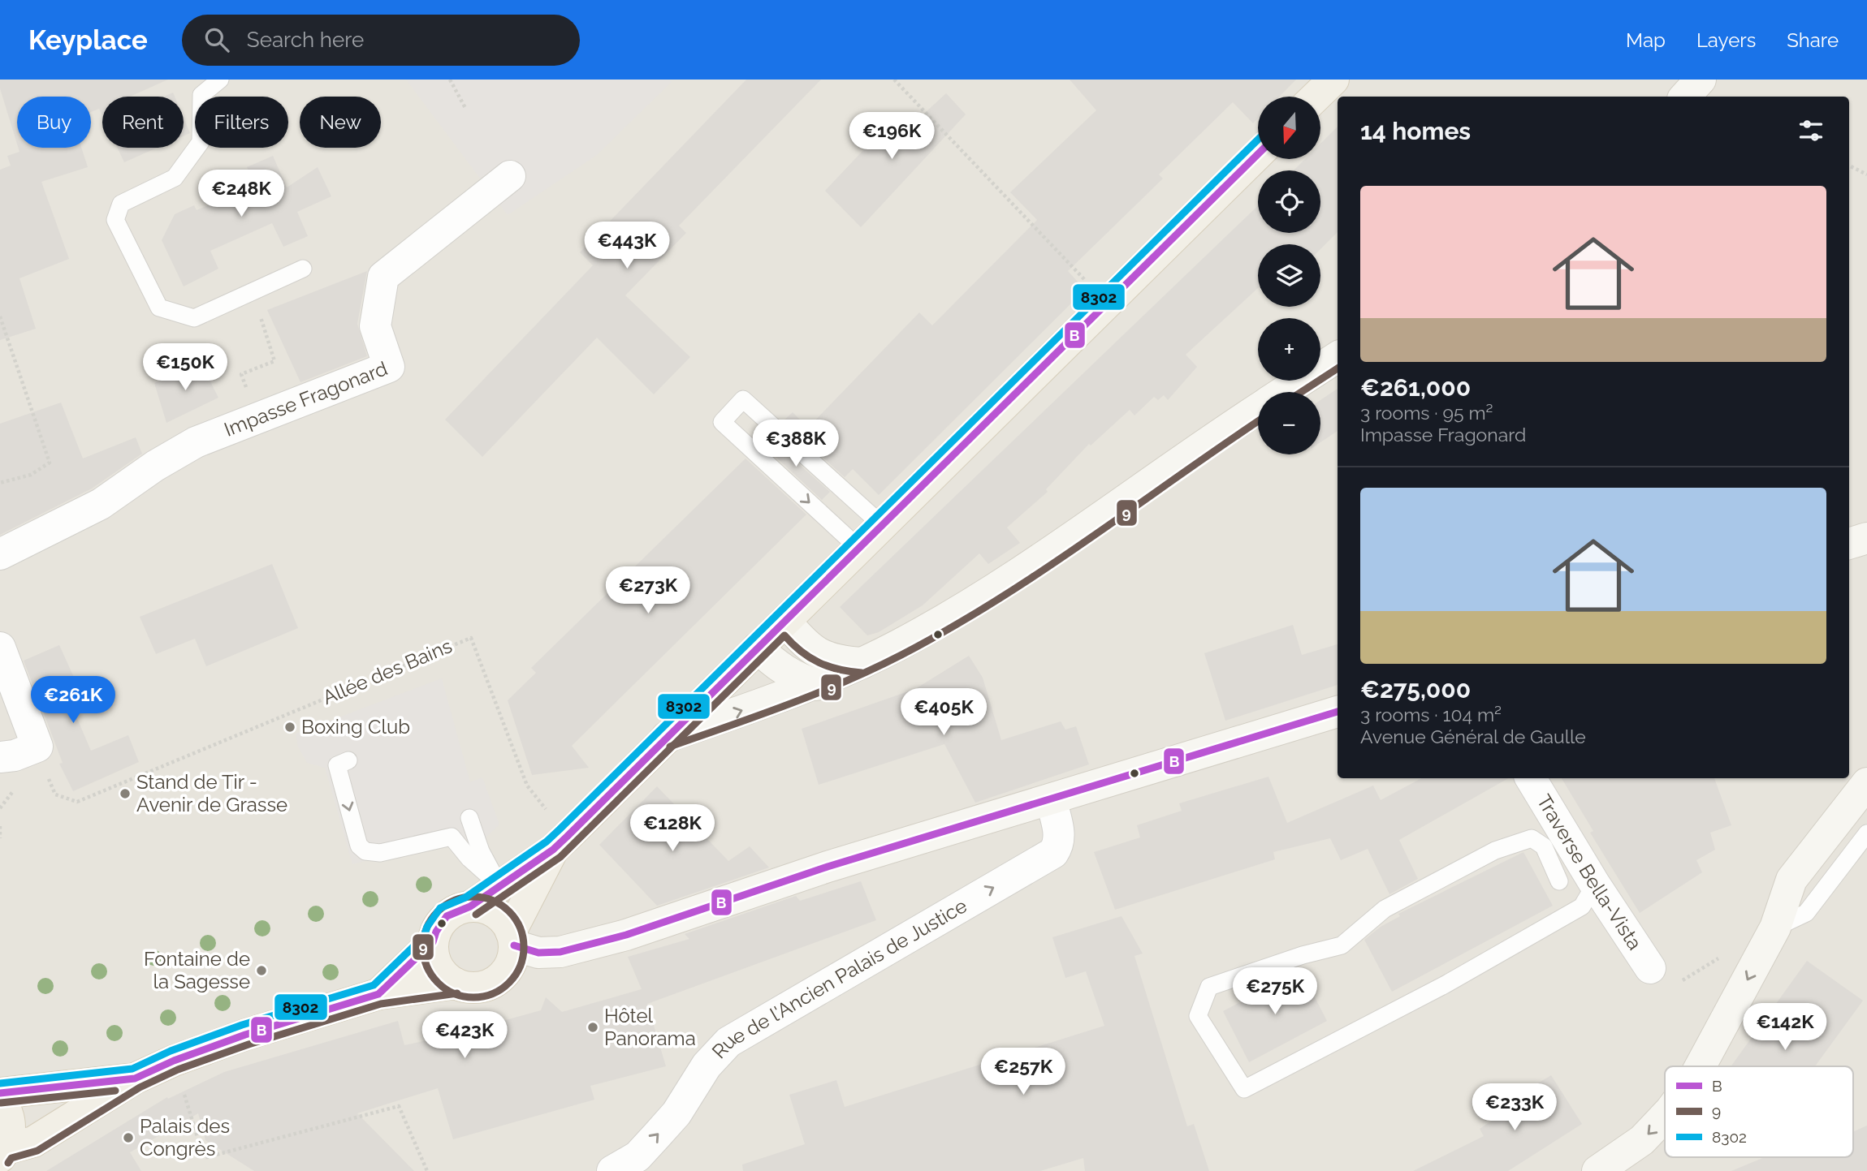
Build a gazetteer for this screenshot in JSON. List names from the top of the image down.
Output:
{
  "streets": {
    "street": ["Impasse Fragonard", "Traverse Bella-Vista", "Rue de l'Ancien Palais de Justice"],
    "path": ["Allée des Bains"]
  },
  "one_way": ["Rue de l'Ancien Palais de Justice"],
  "places": [
    "Boxing Club",
    "Stand de Tir - Avenir de Grasse",
    "Fontaine de la Sagesse",
    "Hôtel Panorama",
    "Palais des Congrès"
  ],
  "lines": ["transit line 8302", "transit line B", "transit line 9"],
  "legend": ["B", "9", "8302"],
  "north": "bottom",
  "page": {
    "header": "Keyplace",
    "search": "Search here",
    "nav": ["Map", "Layers", "Share"],
    "map_buttons": ["+", "−"],
    "chip": [
      "Buy",
      "Rent",
      "Filters",
      "New"
    ],
    "heading": "14 homes",
    "price": [
      "€196K",
      "€248K",
      "€443K",
      "€150K",
      "€388K",
      "€273K",
      "€261K",
      "€405K",
      "€128K",
      "€275K",
      "€142K",
      "€423K",
      "€257K",
      "€233K"
    ],
    "list": [
      {
        "name": "€261,000",
        "note": "3 rooms · 95 m² · Impasse Fragonard"
      },
      {
        "name": "€275,000",
        "note": "3 rooms · 104 m² · Avenue Général de Gaulle"
      }
    ]
  }
}
